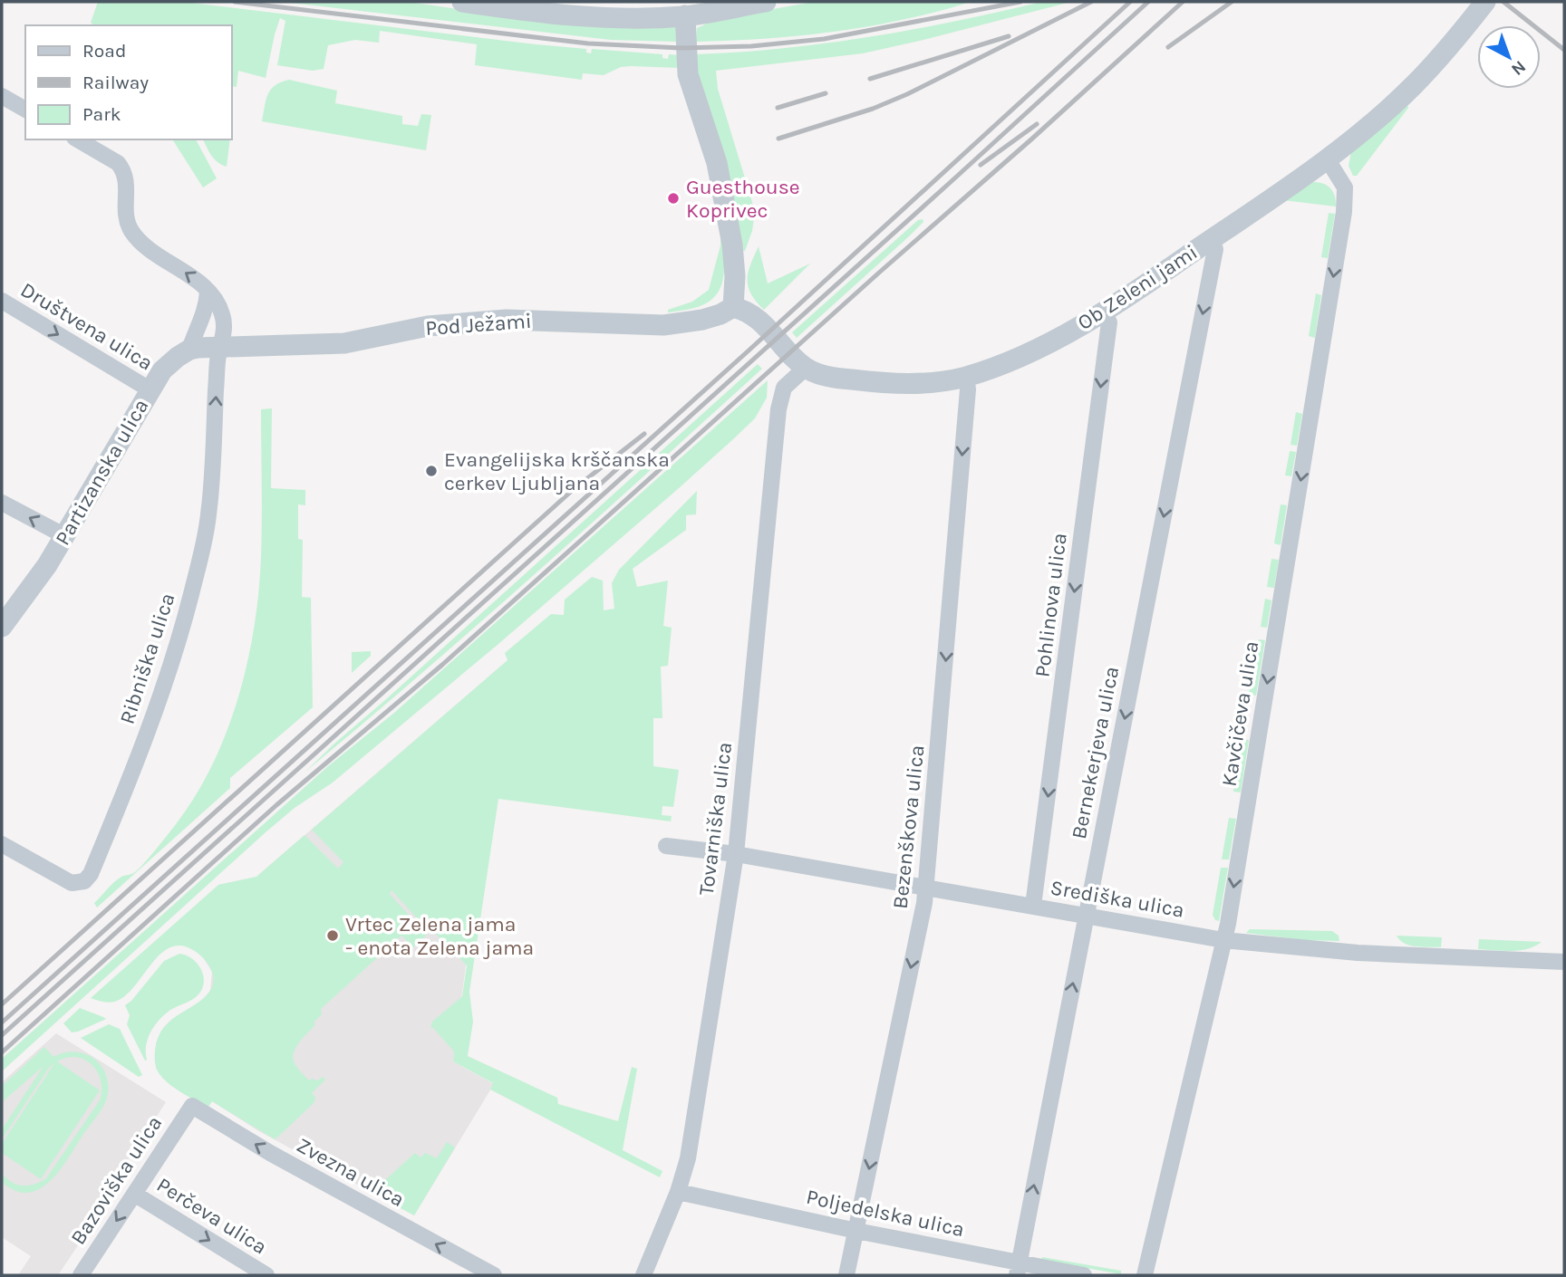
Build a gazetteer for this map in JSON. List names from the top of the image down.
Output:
{
  "streets": {
    "street": [
      "Ob Zeleni jami",
      "Pod Ježami",
      "Društvena ulica",
      "Partizanska ulica",
      "Pohlinova ulica",
      "Ribniška ulica",
      "Kavčičeva ulica",
      "Bernekerjeva ulica",
      "Tovarniška ulica",
      "Bezenškova ulica",
      "Središka ulica",
      "Zvezna ulica",
      "Bazoviška ulica",
      "Poljedelska ulica",
      "Perčeva ulica"
    ]
  },
  "crossings": [
    ["Ob Zeleni jami", "Pod Ježami"],
    ["Ob Zeleni jami", "Pohlinova ulica"],
    ["Ob Zeleni jami", "Kavčičeva ulica"],
    ["Ob Zeleni jami", "Bernekerjeva ulica"],
    ["Ob Zeleni jami", "Tovarniška ulica"],
    ["Ob Zeleni jami", "Bezenškova ulica"],
    ["Pod Ježami", "Ribniška ulica"],
    ["Društvena ulica", "Partizanska ulica"],
    ["Pohlinova ulica", "Središka ulica"],
    ["Kavčičeva ulica", "Središka ulica"],
    ["Bernekerjeva ulica", "Središka ulica"],
    ["Bernekerjeva ulica", "Poljedelska ulica"],
    ["Tovarniška ulica", "Središka ulica"],
    ["Tovarniška ulica", "Poljedelska ulica"],
    ["Bezenškova ulica", "Središka ulica"],
    ["Bezenškova ulica", "Poljedelska ulica"],
    ["Zvezna ulica", "Bazoviška ulica"],
    ["Bazoviška ulica", "Perčeva ulica"]
  ],
  "one_way": [
    "Društvena ulica",
    "Pohlinova ulica",
    "Ribniška ulica",
    "Kavčičeva ulica",
    "Bezenškova ulica",
    "Zvezna ulica",
    "Bazoviška ulica",
    "Perčeva ulica"
  ],
  "places": ["Guesthouse Koprivec", "Evangelijska krščanska cerkev Ljubljana", "Vrtec Zelena jama - enota Zelena jama"],
  "legend": ["Road", "Railway", "Park"],
  "north": "bottom right"
}
